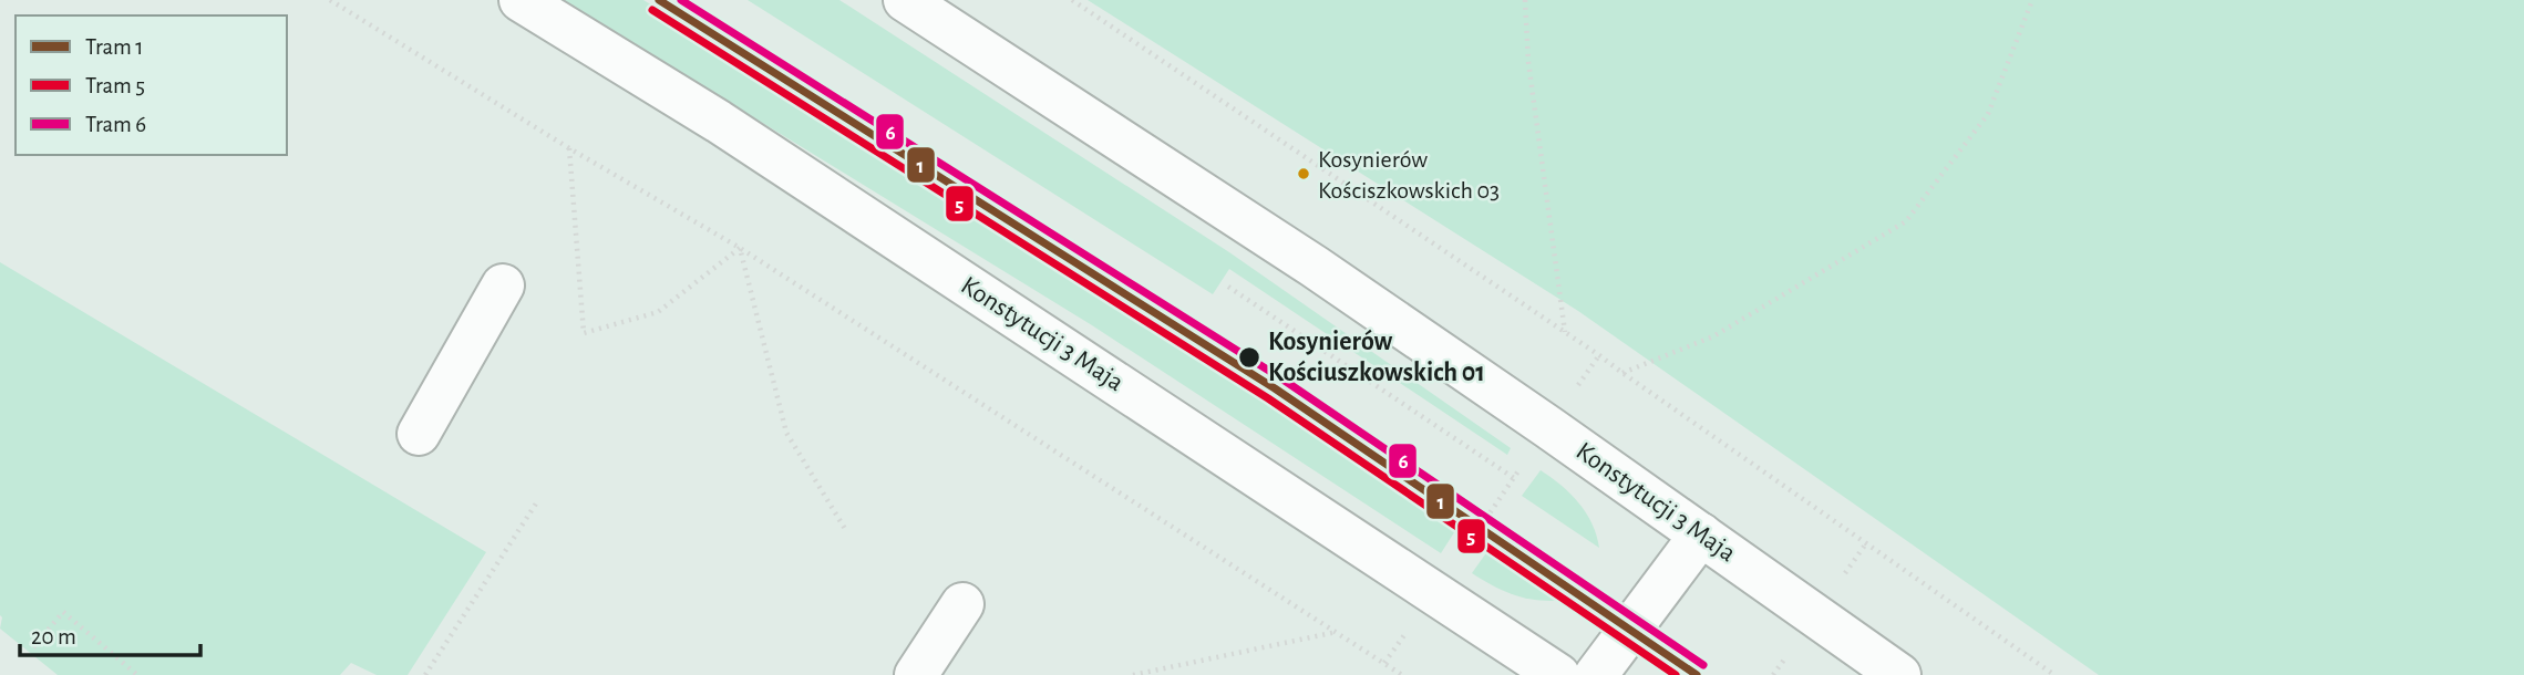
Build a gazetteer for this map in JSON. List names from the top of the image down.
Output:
{
  "streets": {
    "street": ["Konstytucji 3 Maja"]
  },
  "places": ["Kosynierów Kościszkowskich 03", "Kosynierów Kościuszkowskich 01"],
  "lines": ["tram line 1", "tram line 6", "tram line 5"],
  "legend": ["Tram 1", "Tram 5", "Tram 6"],
  "scale_bar": "20 m"
}
